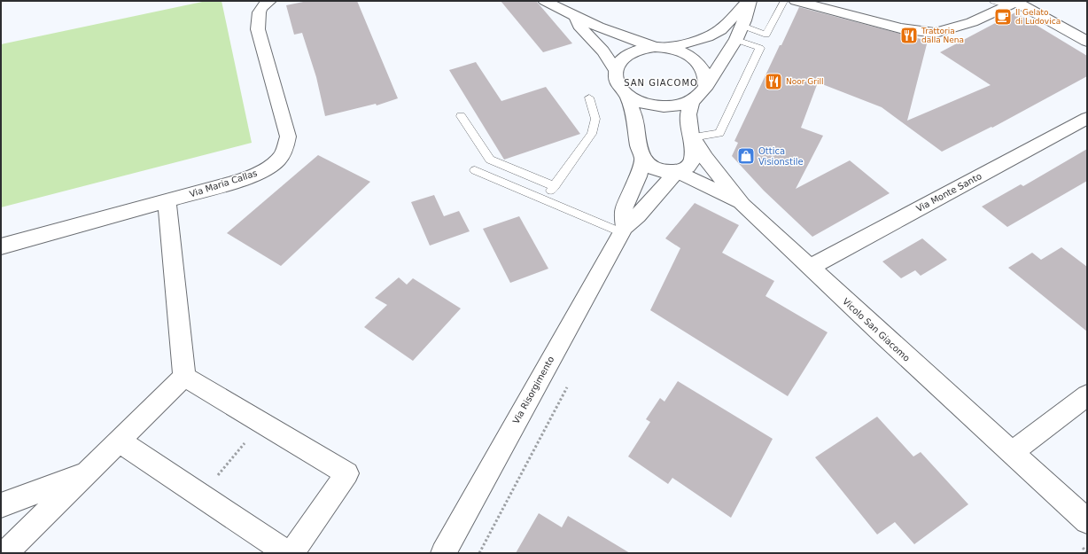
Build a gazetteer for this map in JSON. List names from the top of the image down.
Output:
{
  "streets": {
    "street": [
      "Via Maria Callas",
      "Via Monte Santo",
      "Vicolo San Giacomo",
      "Via Risorgimento"
    ]
  },
  "crossings": [
    ["Via Monte Santo", "Vicolo San Giacomo"],
    ["Vicolo San Giacomo", "Via Risorgimento"]
  ],
  "districts": ["SAN GIACOMO"],
  "places": {
    "cafe": ["Il Gelato di Ludovica"],
    "restaurant": ["Trattoria dalla Nena", "Noor Grill"],
    "shop": ["Ottica Visionstile"]
  }
}
